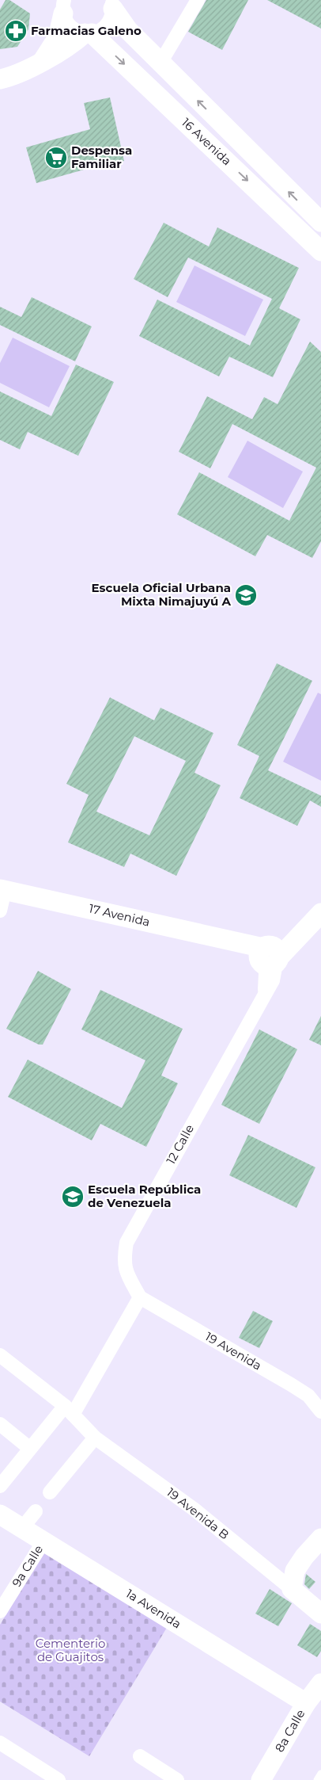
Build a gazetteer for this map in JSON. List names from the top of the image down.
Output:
{
  "streets": {
    "street": [
      "16 Avenida",
      "17 Avenida",
      "12 Calle",
      "19 Avenida",
      "19 Avenida B",
      "9a Calle",
      "1a Avenida",
      "8a Calle"
    ]
  },
  "crossings": [
    ["17 Avenida", "12 Calle"],
    ["12 Calle", "19 Avenida"],
    ["9a Calle", "1a Avenida"],
    ["1a Avenida", "8a Calle"]
  ],
  "parks": ["Cementerio de Guajitos"],
  "places": {
    "pharmacy": ["Farmacias Galeno"],
    "supermarket": ["Despensa Familiar"],
    "school or university": ["Escuela Oficial Urbana Mixta Nimajuyú A", "Escuela República de Venezuela"]
  }
}
